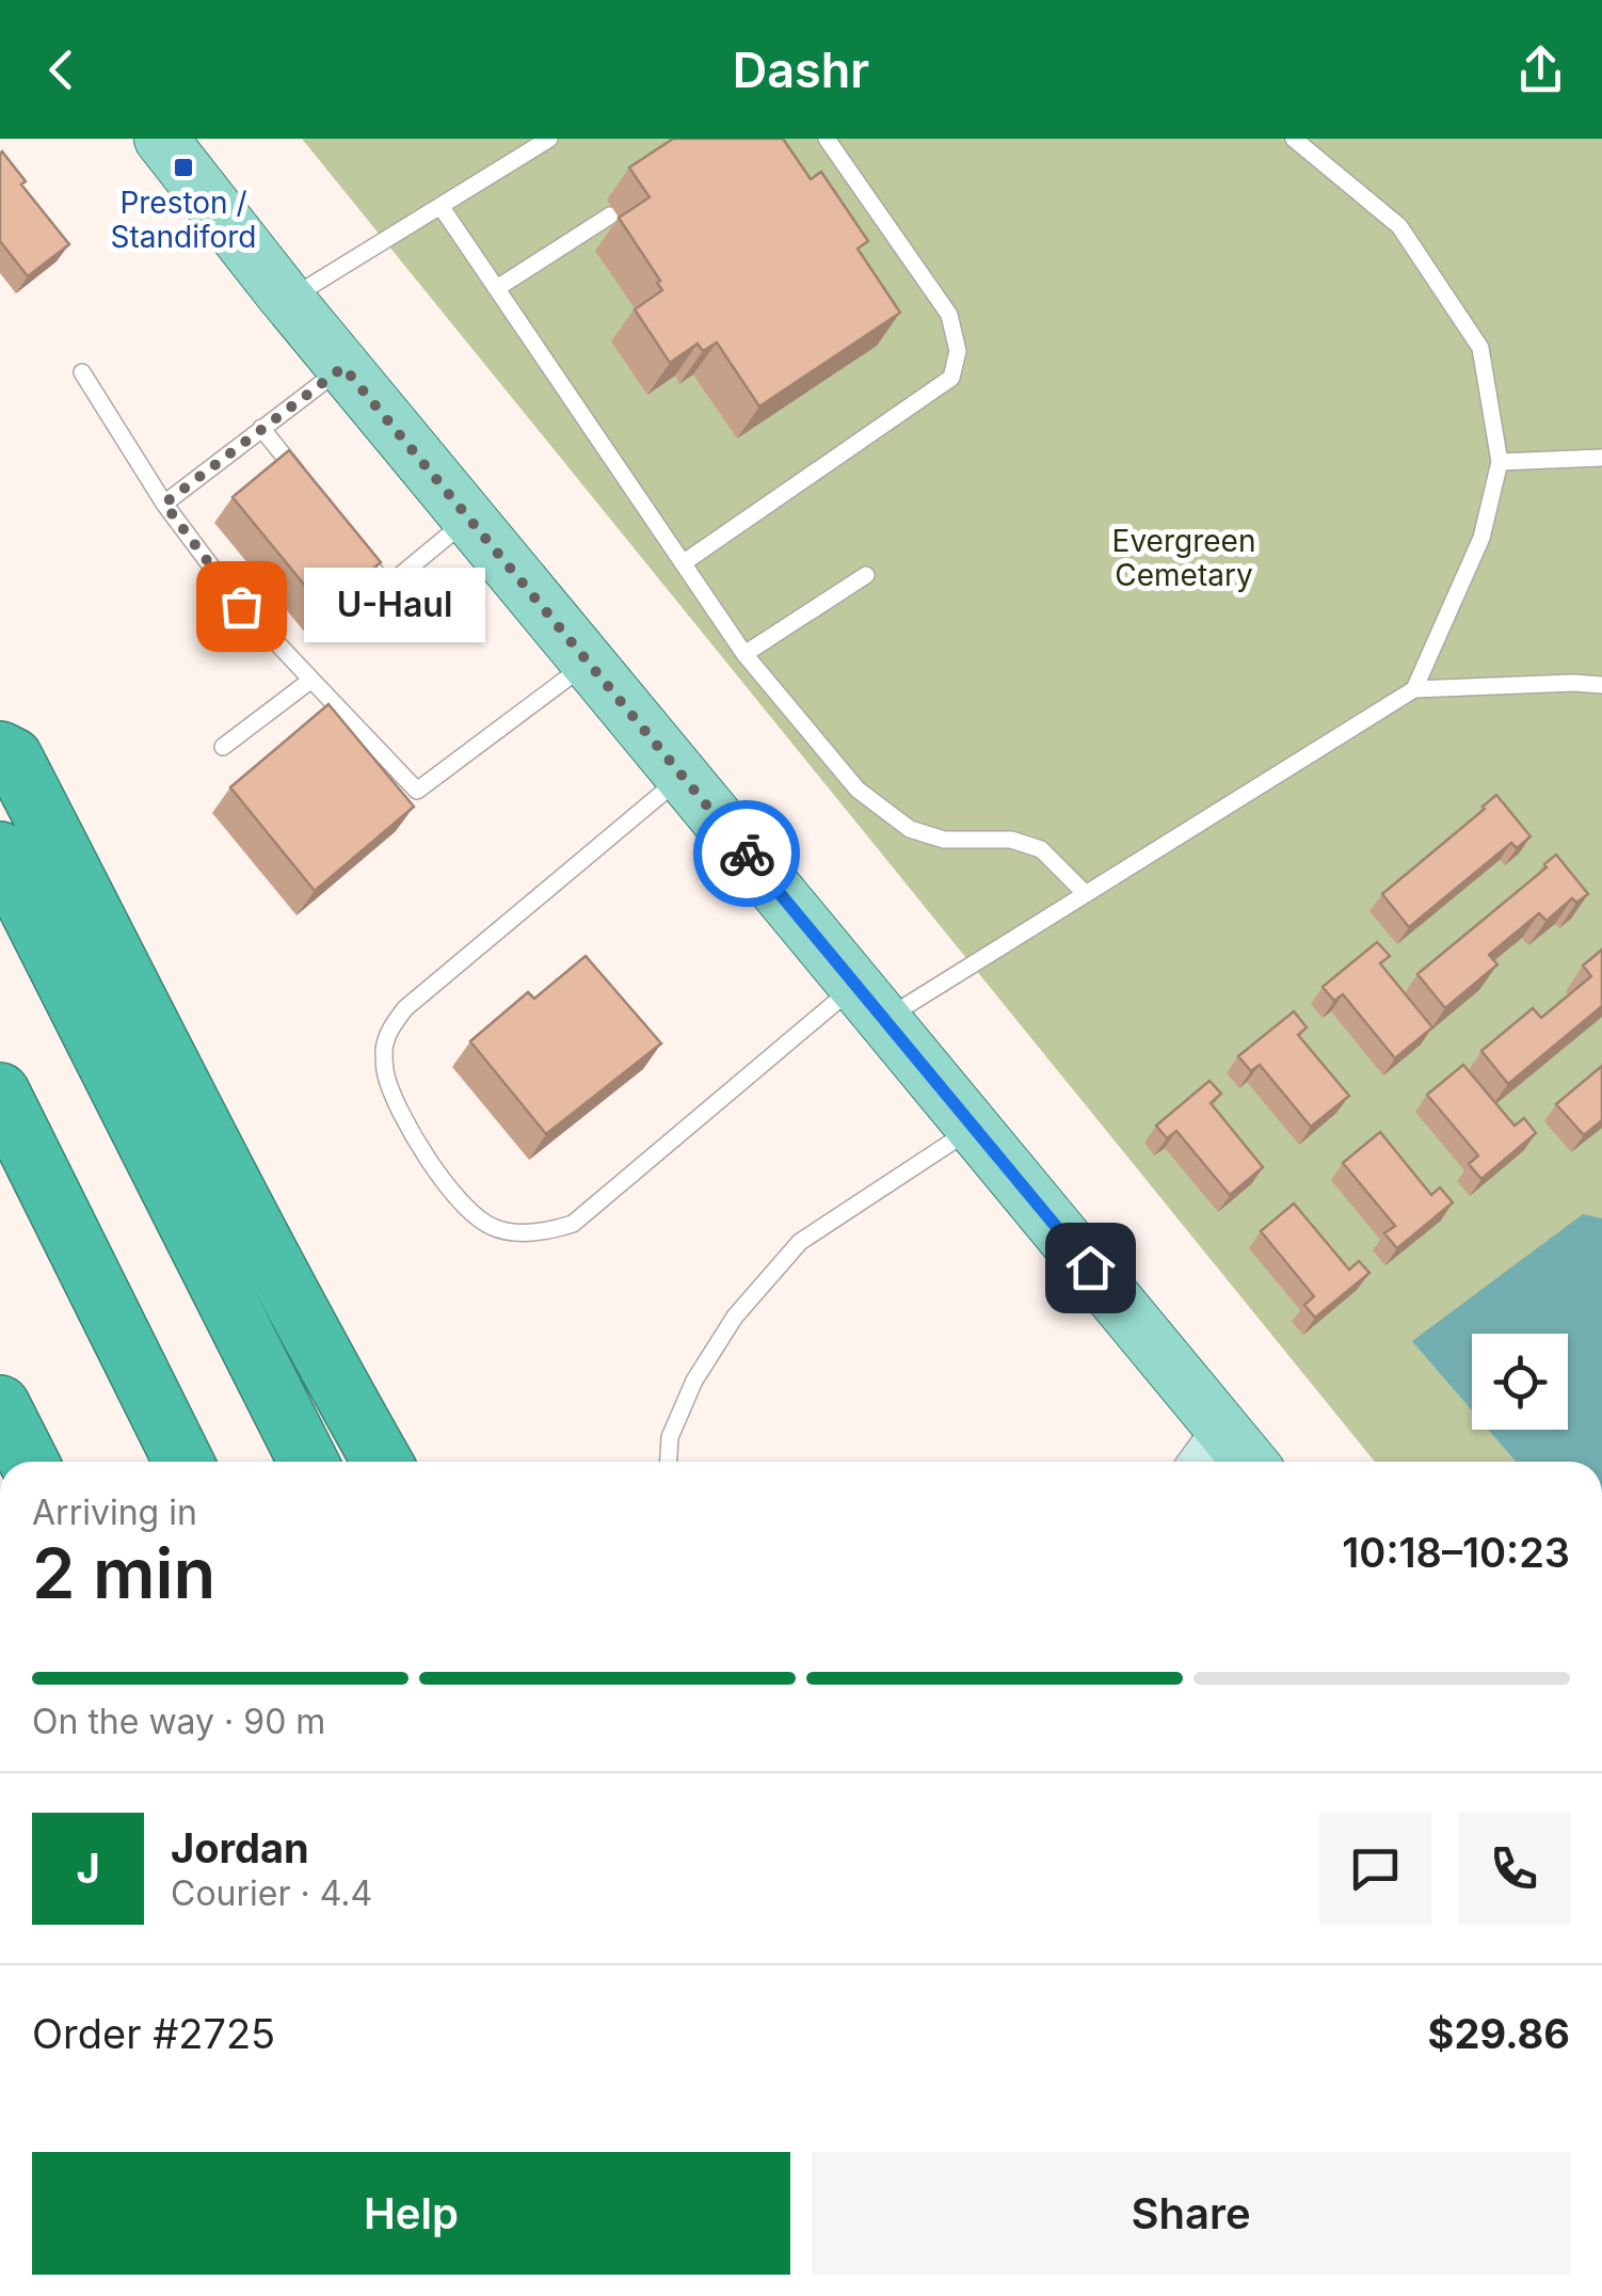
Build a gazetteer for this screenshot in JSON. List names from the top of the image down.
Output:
{
  "parks": ["Evergreen Cemetary"],
  "places": {
    "transit": ["Preston / Standiford"],
    "other": ["U-Haul"]
  },
  "page": {
    "header": "Dashr",
    "bubble": "U-Haul",
    "heading": ["2 min", "Arriving in", "10:18–10:23"],
    "panel": [
      "Jordan",
      "Courier · 4.4",
      "Order #2725",
      "$29.86"
    ],
    "bar": "On the way · 90 m",
    "round": "J",
    "buttons": ["Help", "Share"]
  }
}
